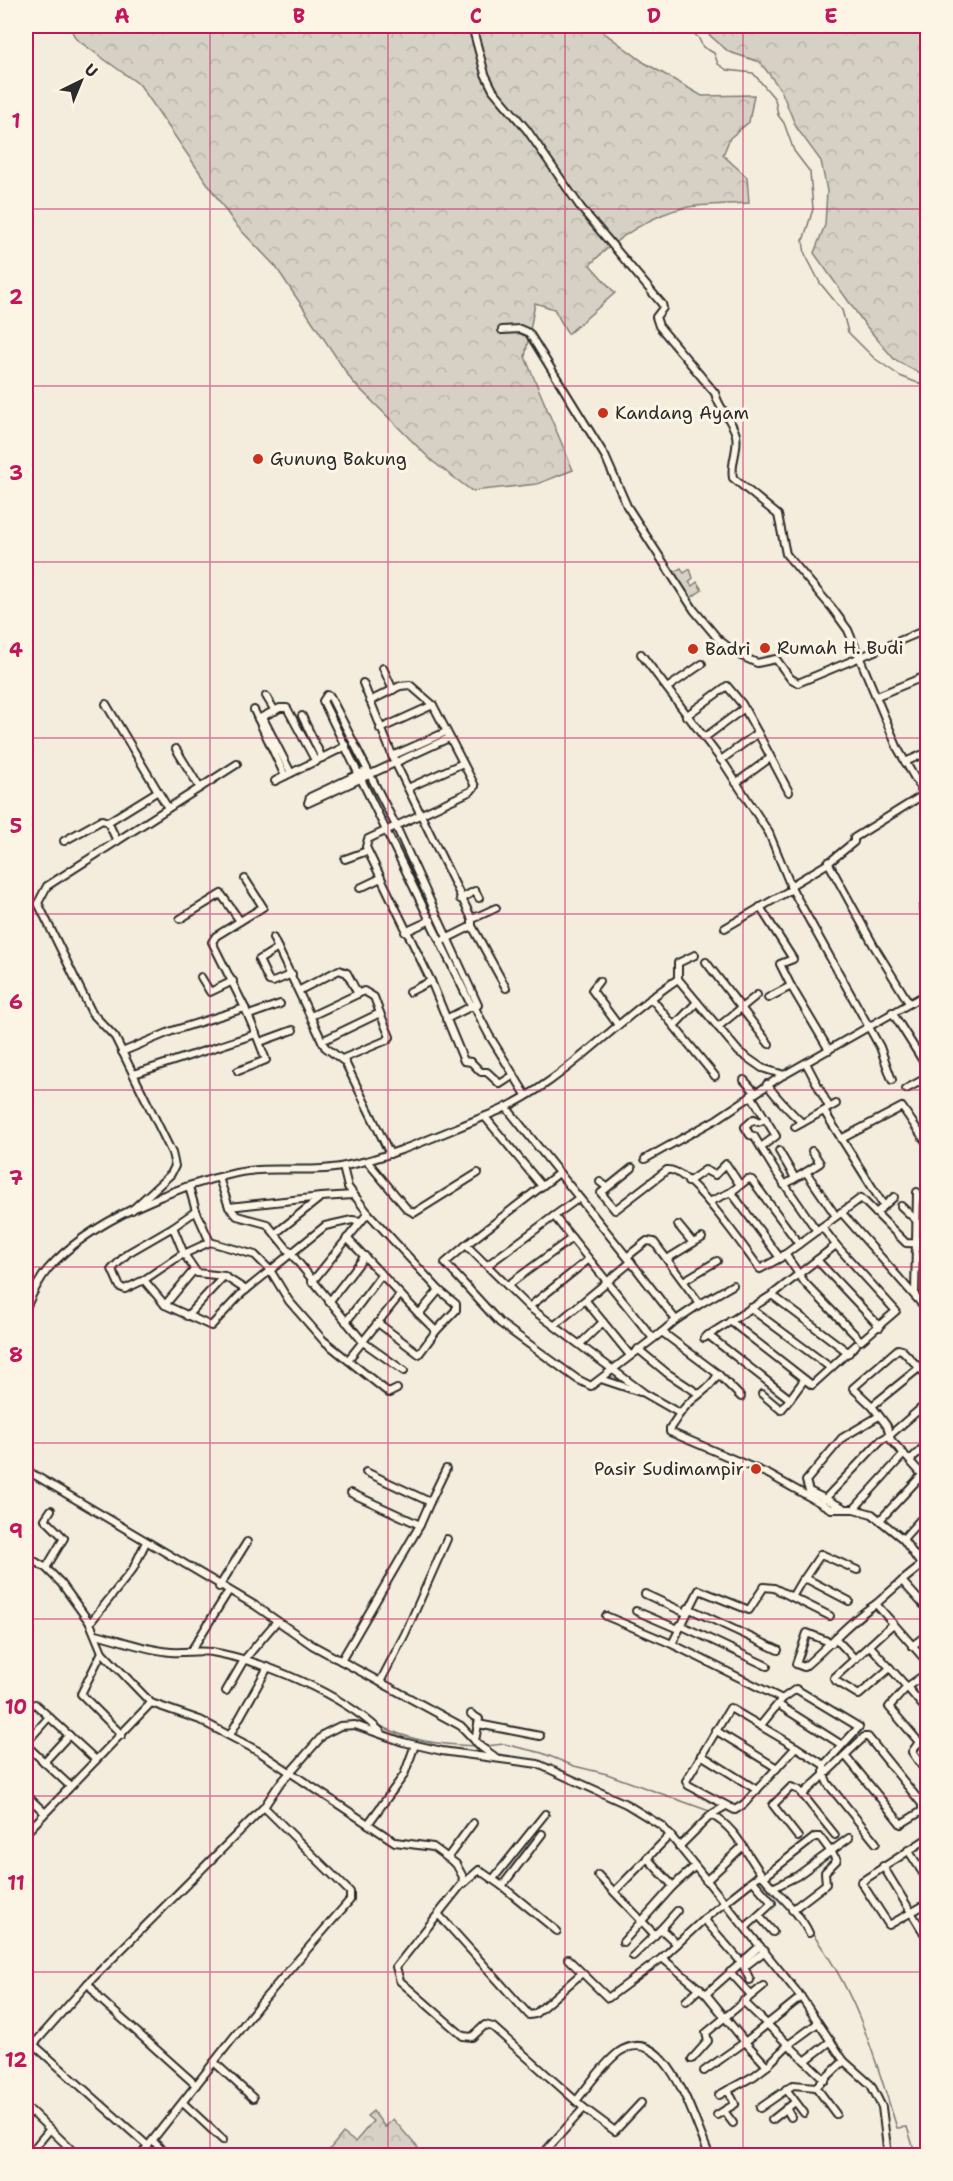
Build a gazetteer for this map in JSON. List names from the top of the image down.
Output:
{
  "places": [
    "Kandang Ayam",
    "Gunung Bakung",
    "Rumah H. Budi",
    "Badri",
    "Pasir Sudimampir"
  ],
  "north": "top right",
  "grid": {
    "columns": [
      "A",
      "B",
      "C",
      "D",
      "E"
    ],
    "rows": [
      "1",
      "2",
      "3",
      "4",
      "5",
      "6",
      "7",
      "8",
      "9",
      "10",
      "11",
      "12"
    ]
  }
}
